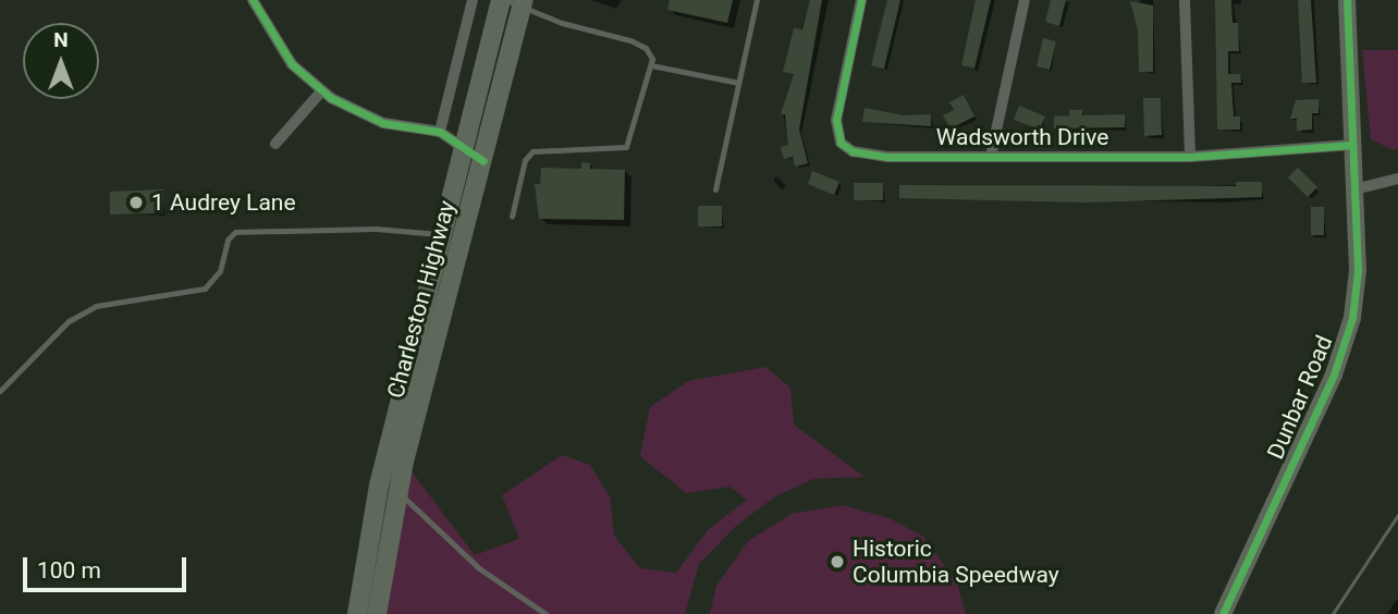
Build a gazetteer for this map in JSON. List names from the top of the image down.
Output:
{
  "streets": {
    "main road": ["Charleston Highway"],
    "street": ["Wadsworth Drive", "Dunbar Road"]
  },
  "crossings": [
    ["Wadsworth Drive", "Dunbar Road"]
  ],
  "places": ["1 Audrey Lane", "Historic Columbia Speedway"],
  "scale_bar": "100 m",
  "north": "top"
}
